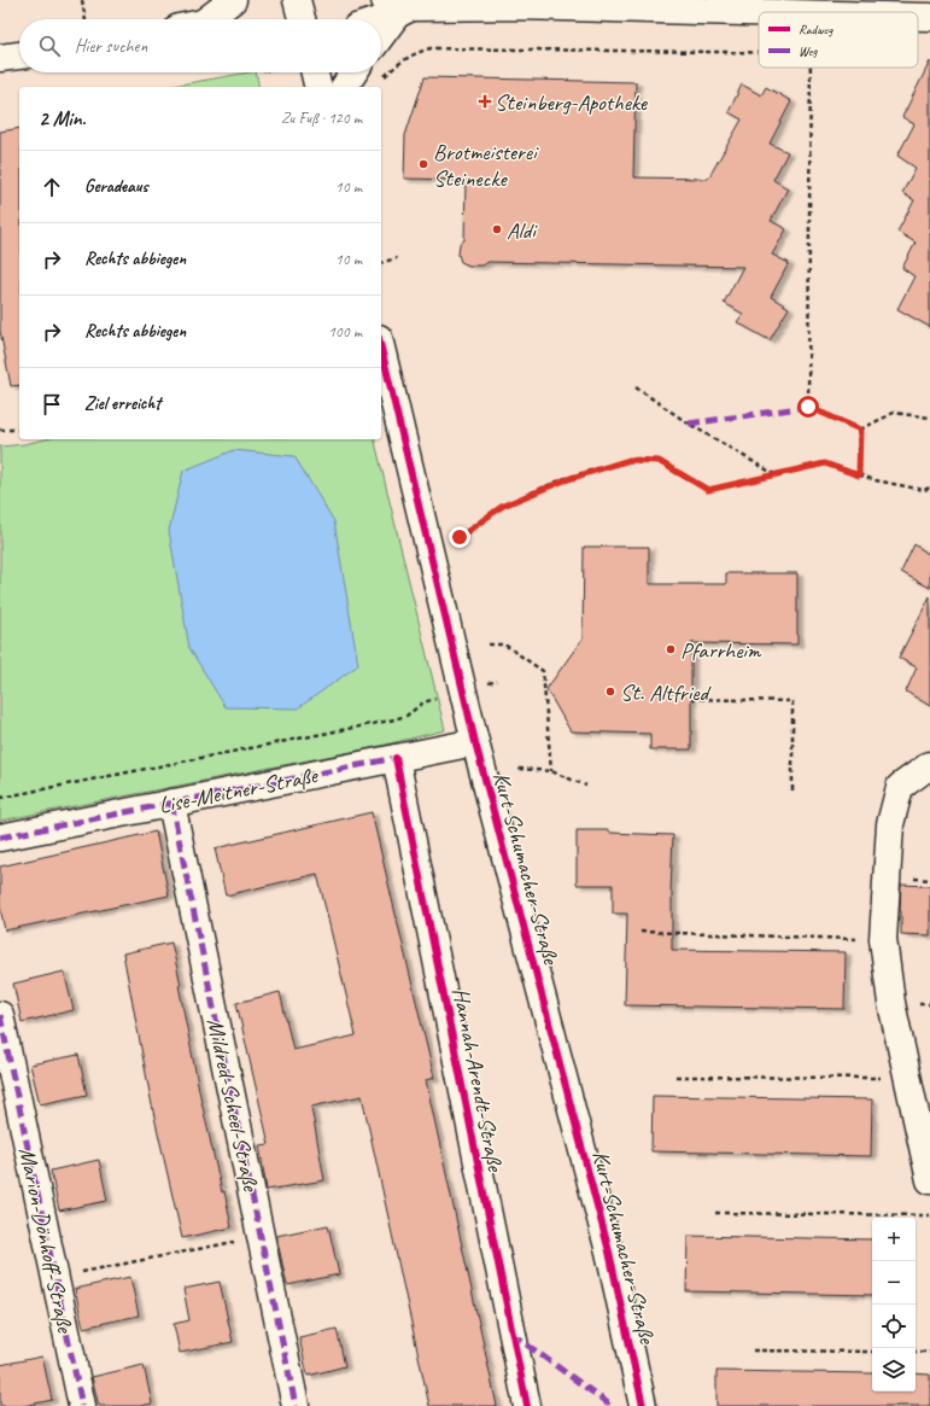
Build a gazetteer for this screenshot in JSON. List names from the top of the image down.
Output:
{
  "streets": {
    "street": [
      "Lise-Meitner-Straße",
      "Kurt-Schumacher-Straße",
      "Hannah-Arendt-Straße",
      "Mildred-Scheel-Straße",
      "Marion-Dönhoff-Straße"
    ]
  },
  "crossings": [
    ["Lise-Meitner-Straße", "Kurt-Schumacher-Straße"],
    ["Lise-Meitner-Straße", "Hannah-Arendt-Straße"],
    ["Lise-Meitner-Straße", "Mildred-Scheel-Straße"]
  ],
  "places": {
    "health": ["Steinberg-Apotheke"],
    "other": [
      "Brotmeisterei Steinecke",
      "Aldi",
      "Pfarrheim",
      "St. Altfried"
    ]
  },
  "legend": ["Radweg", "Weg"],
  "page": {
    "search": "Hier suchen",
    "heading": ["2 Min.", "Zu Fuß · 120 m"],
    "list": [
      ["Geradeaus", "10 m"],
      ["Rechts abbiegen", "10 m"],
      ["Rechts abbiegen", "100 m"],
      "Ziel erreicht"
    ],
    "map_buttons": ["+", "−"]
  }
}
